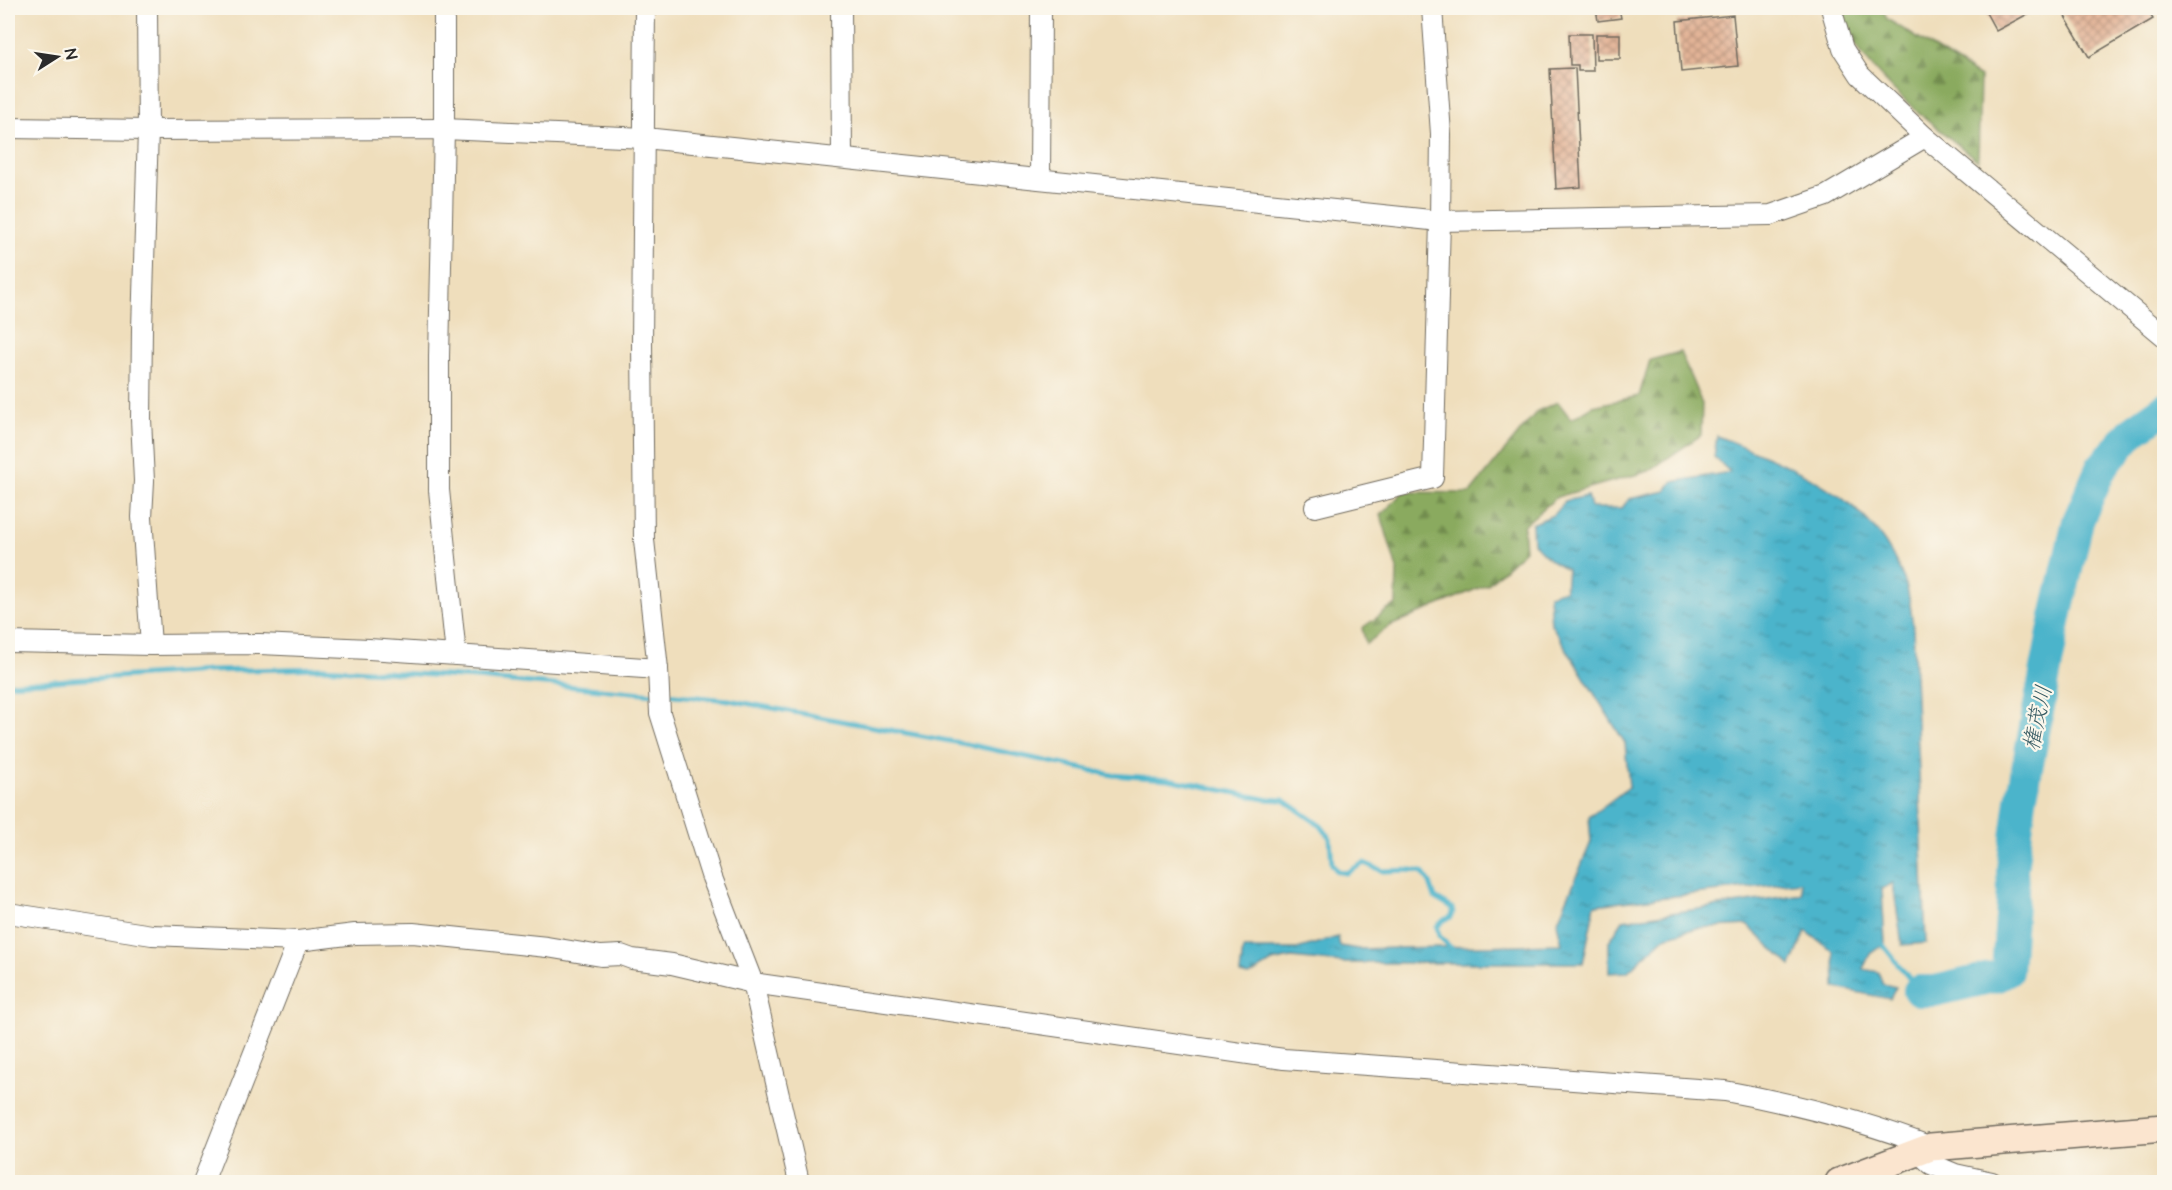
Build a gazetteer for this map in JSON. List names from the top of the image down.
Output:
{
  "water": ["権茂川"],
  "north": "right"
}
